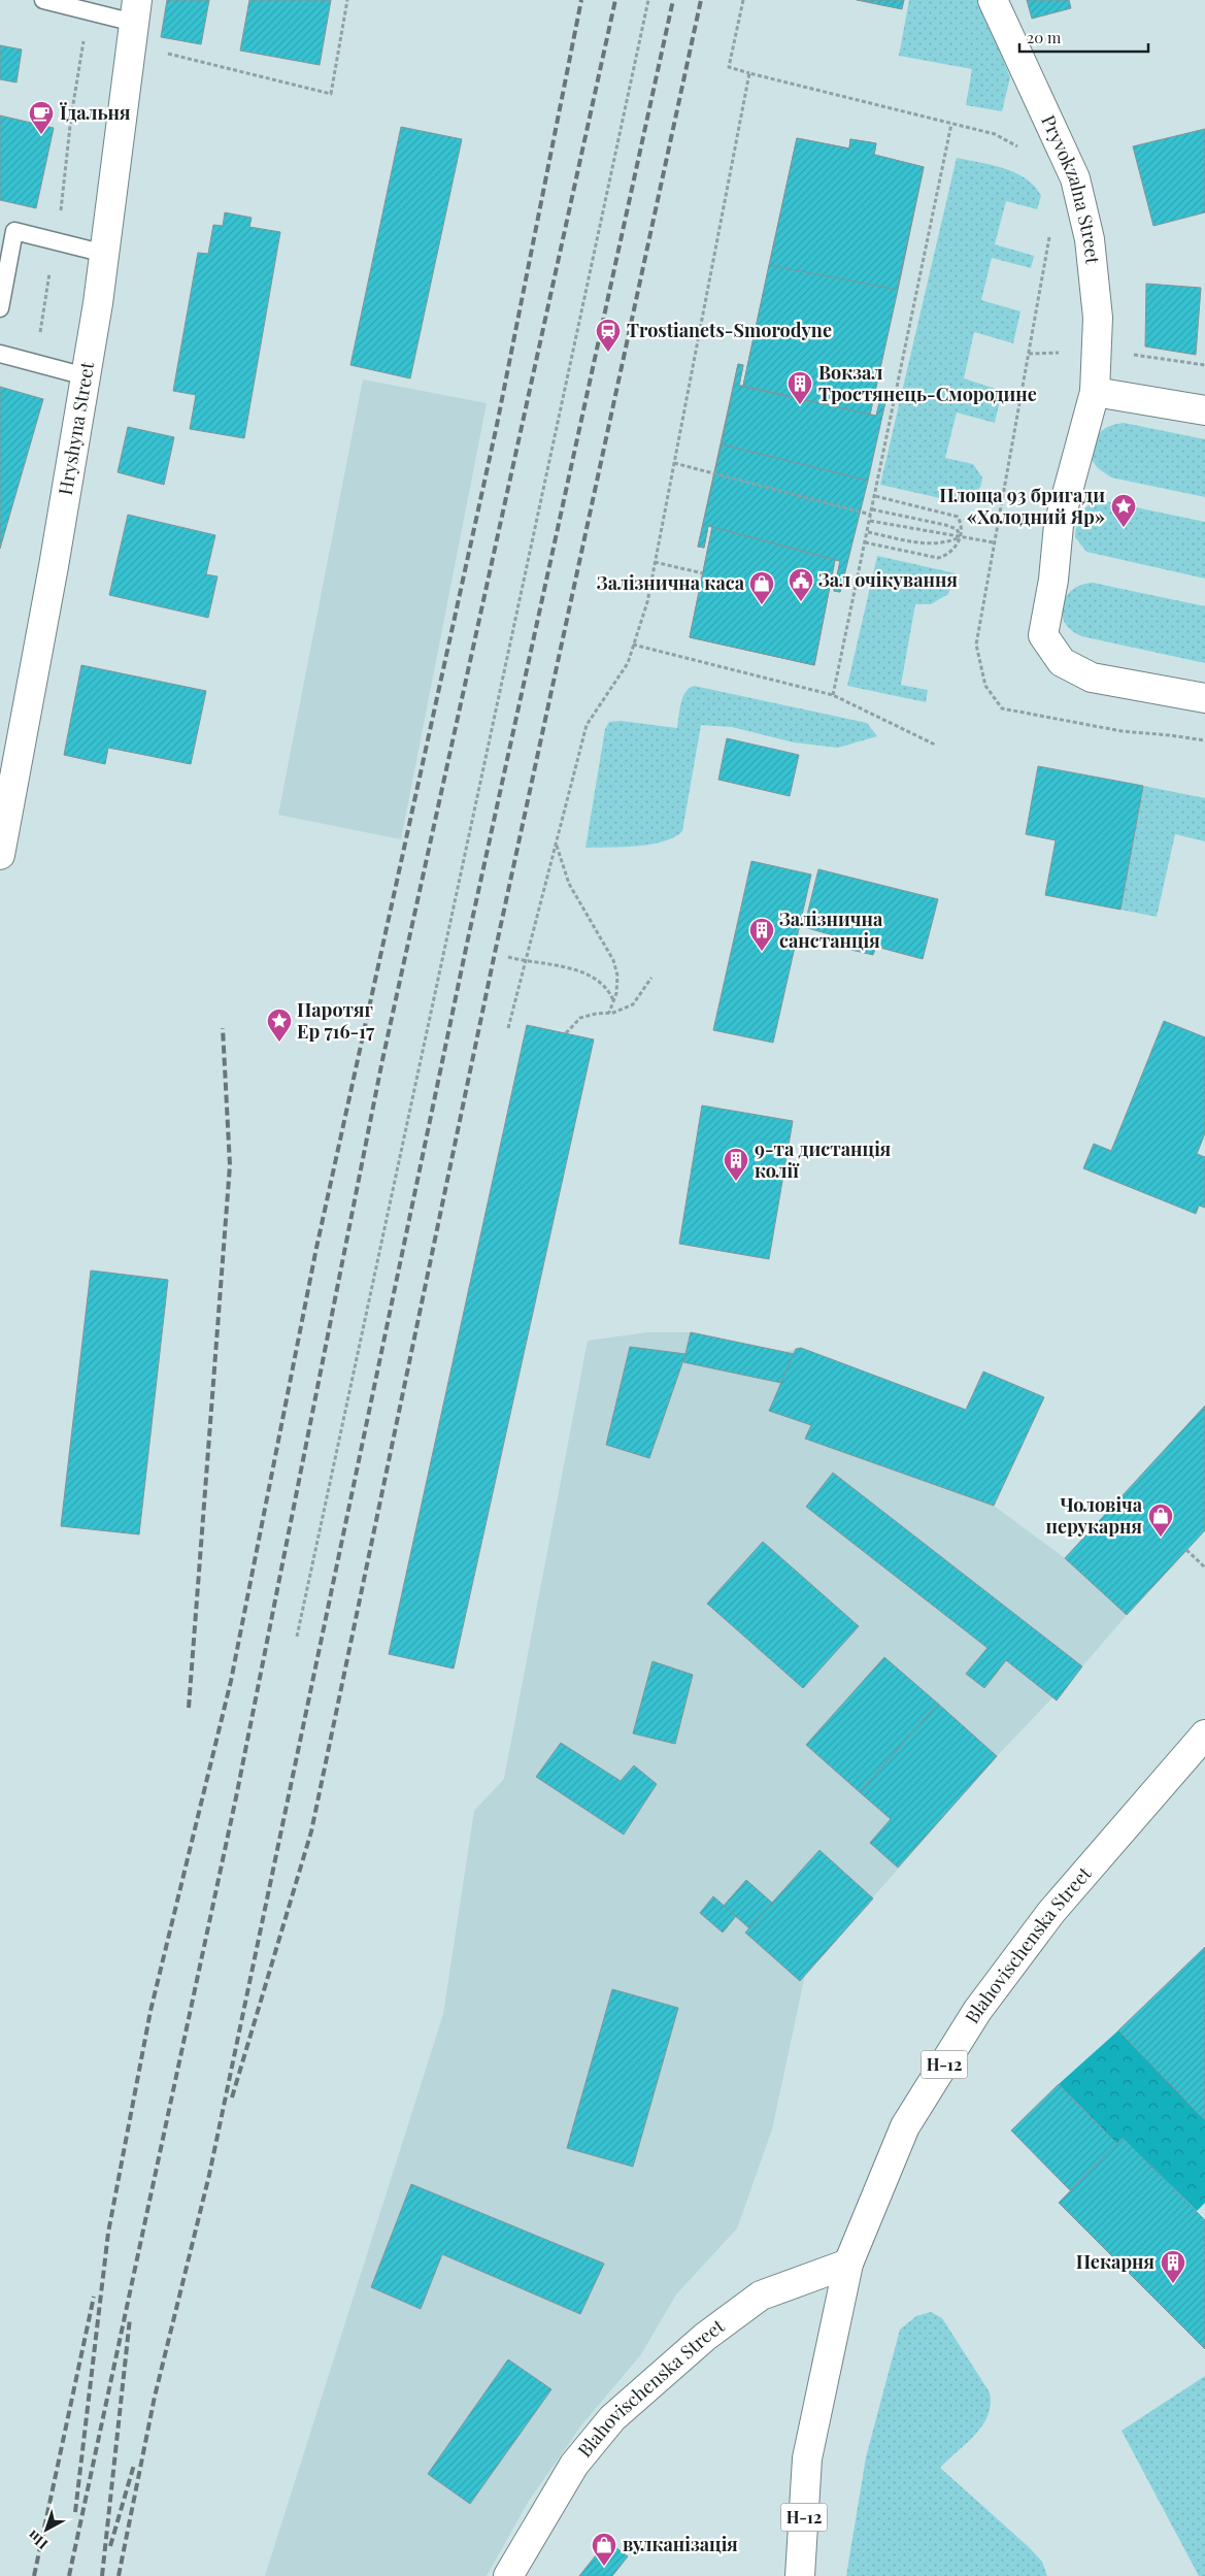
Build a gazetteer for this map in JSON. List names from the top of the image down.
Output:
{
  "streets": {
    "main road": [
      "Pryvokzalna Street",
      "Hryshyna Street",
      "Blahovischenska Street",
      "Н-12"
    ]
  },
  "places": {
    "cafe": ["Їдальня"],
    "station": ["Trostianets-Smorodyne"],
    "building": [
      "Вокзал Тростянець-Смородине",
      "Залізнична санстанція",
      "9-та дистанція колії",
      "Пекарня"
    ],
    "place": ["Площа 93 бригади «Холодний Яр»", "Паротяг Ер 716-17"],
    "public building": ["Зал очікування"],
    "shop": ["Залізнична каса", "Чоловіча перукарня", "вулканізація"]
  },
  "scale_bar": "20 m",
  "north": "bottom left"
}
